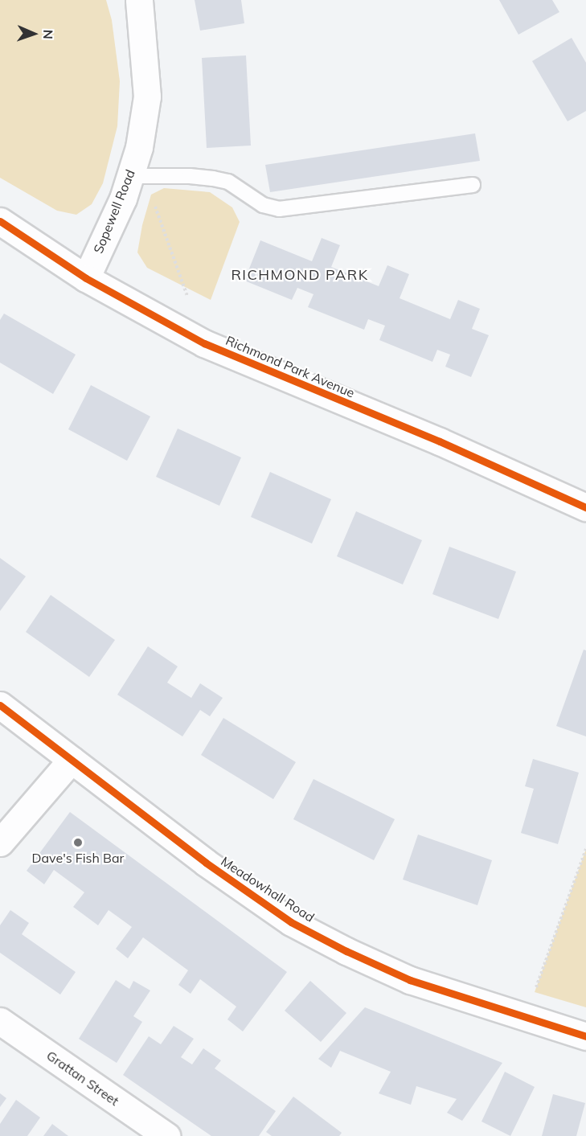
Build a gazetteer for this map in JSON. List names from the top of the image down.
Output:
{
  "streets": {
    "street": [
      "Sopewell Road",
      "Richmond Park Avenue",
      "Meadowhall Road",
      "Grattan Street"
    ]
  },
  "crossings": [
    ["Sopewell Road", "Richmond Park Avenue"]
  ],
  "districts": ["RICHMOND PARK"],
  "places": ["Dave's Fish Bar"],
  "north": "right"
}
